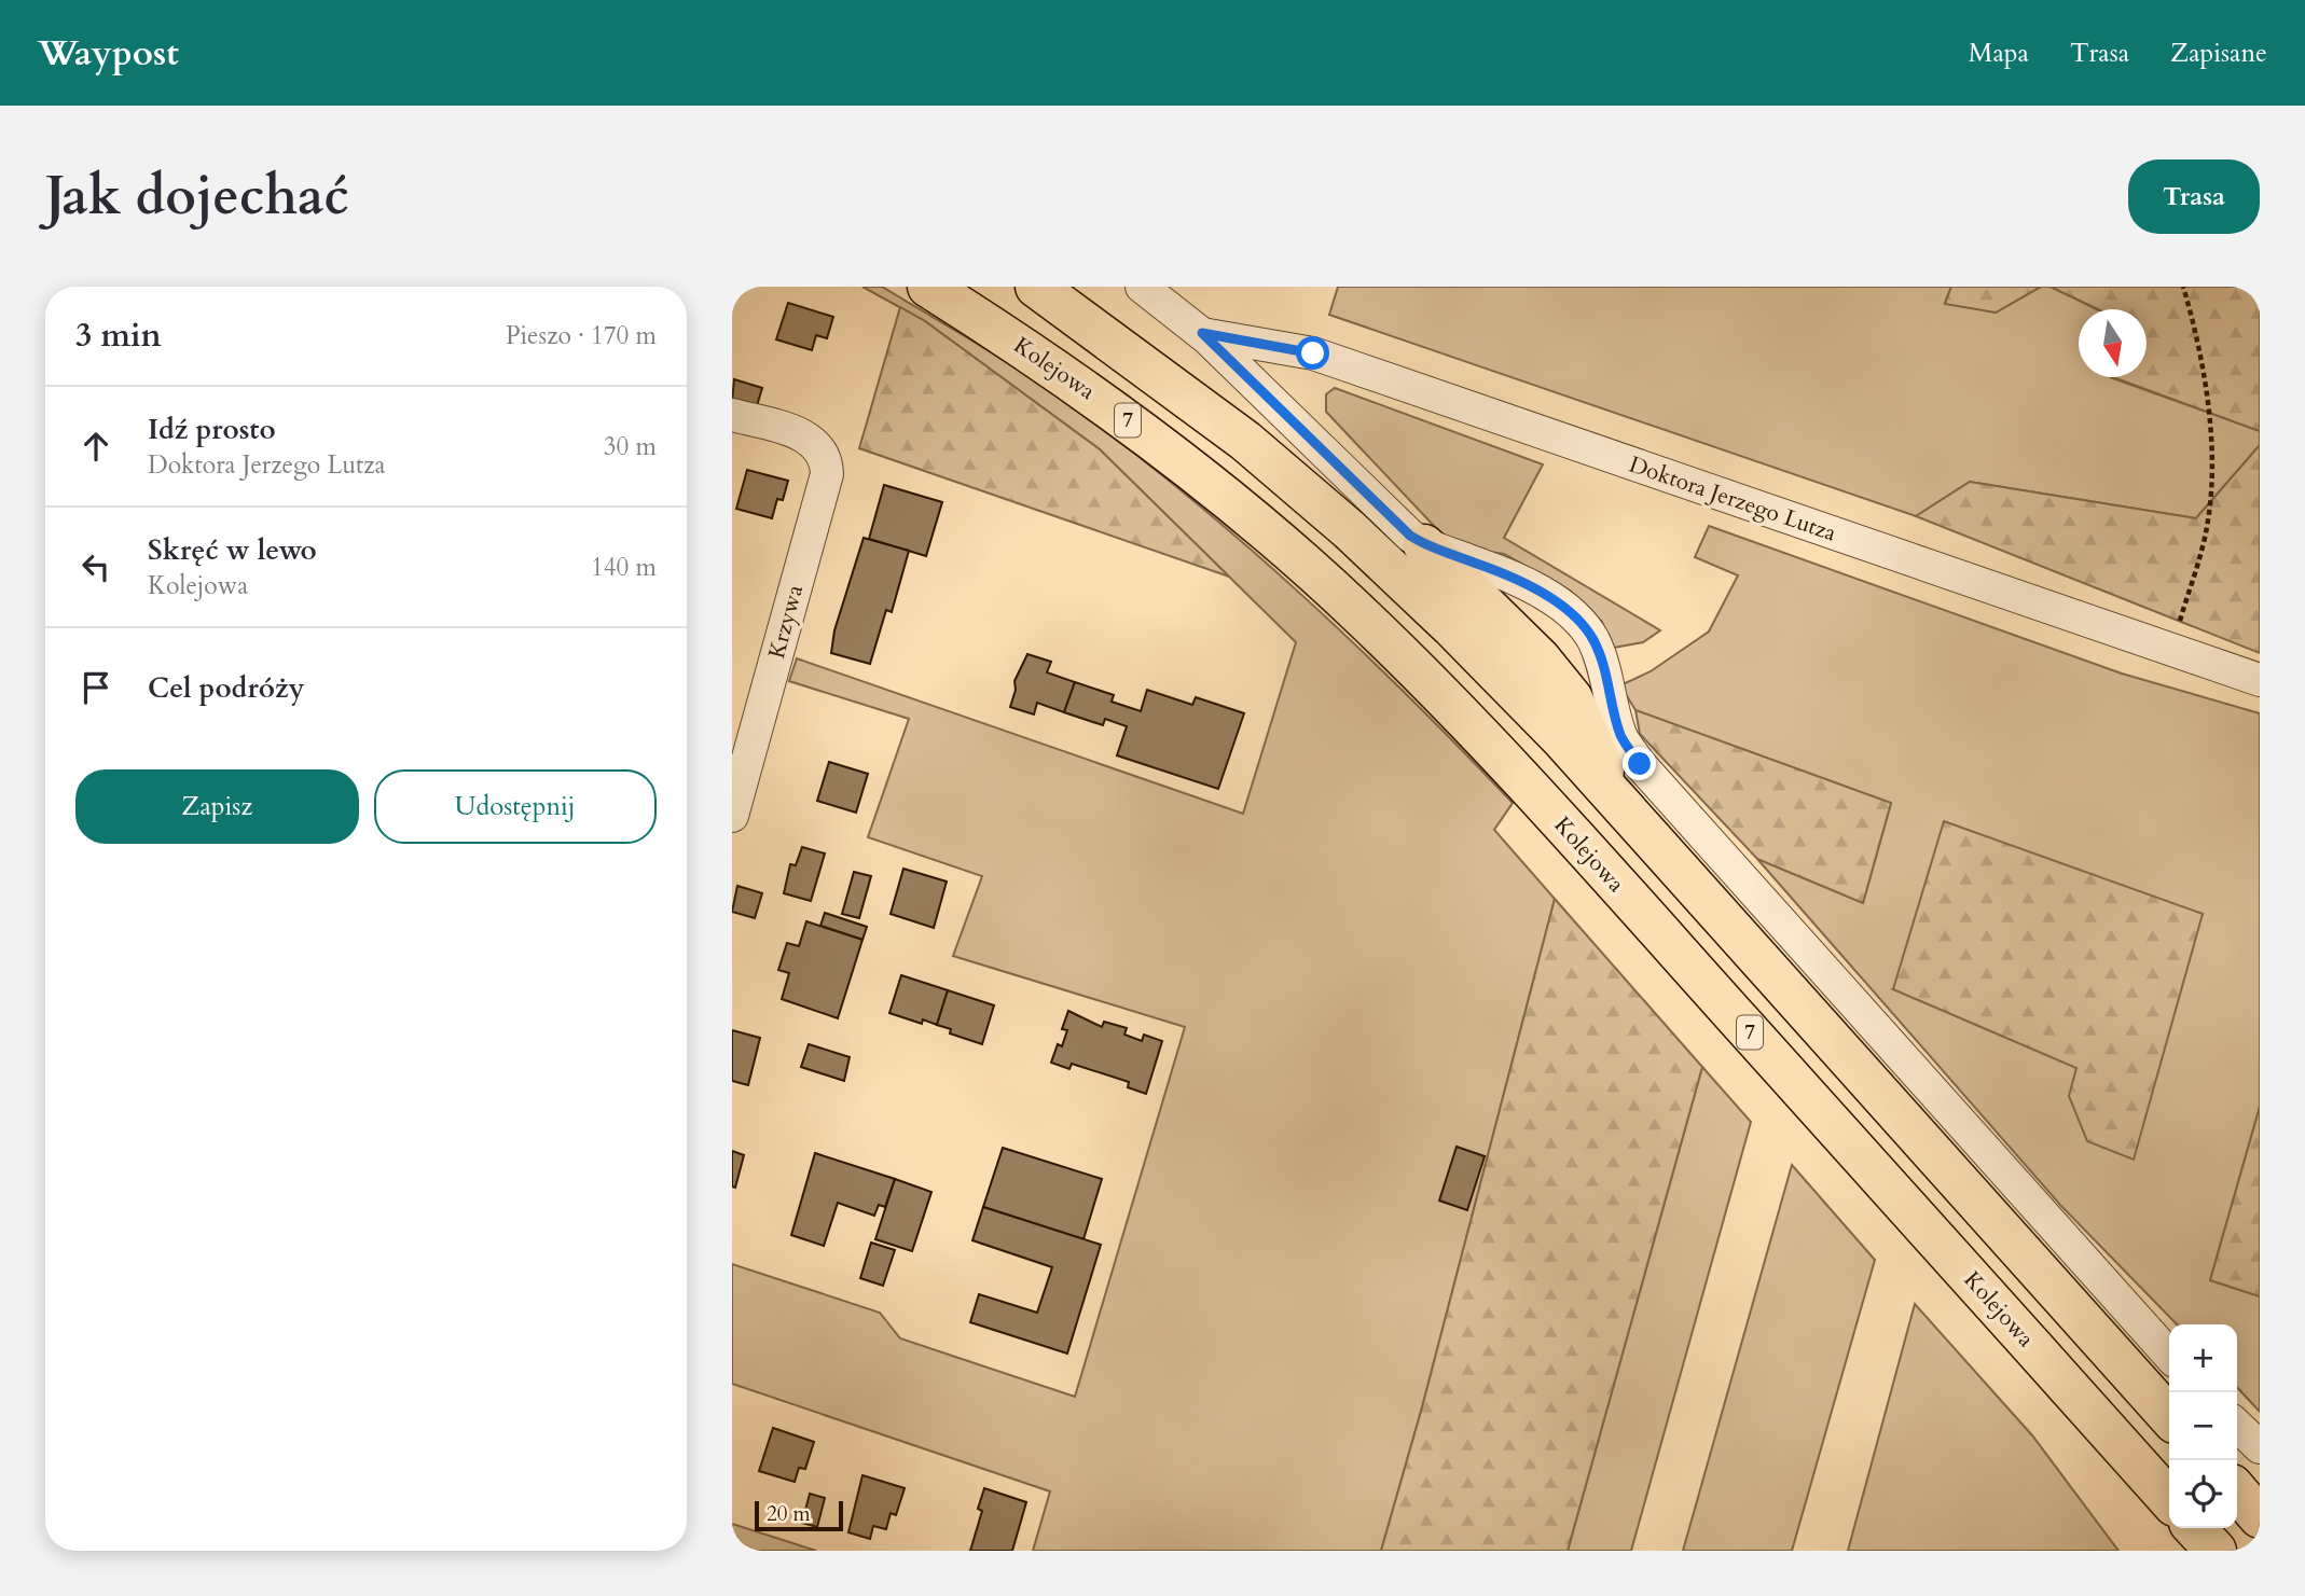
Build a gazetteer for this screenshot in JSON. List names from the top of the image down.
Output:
{
  "streets": {
    "highway": ["Kolejowa", "7"],
    "street": ["Doktora Jerzego Lutza", "Krzywa"]
  },
  "scale_bar": "20 m",
  "north": "bottom",
  "page": {
    "header": "Waypost",
    "nav": ["Mapa", "Trasa", "Zapisane"],
    "buttons": [
      "Trasa",
      ["Zapisz", "Udostępnij"]
    ],
    "title": "Jak dojechać",
    "heading": ["3 min", "Pieszo · 170 m"],
    "list": [
      ["Idź prosto", "Doktora Jerzego Lutza", "30 m"],
      ["Skręć w lewo", "Kolejowa", "140 m"],
      "Cel podróży"
    ],
    "map_buttons": ["+", "−"],
    "scale": "20 m"
  }
}
